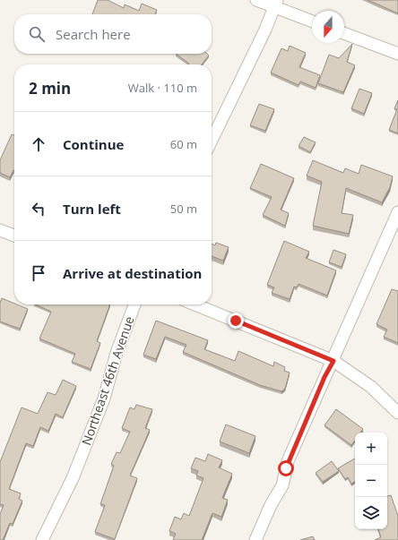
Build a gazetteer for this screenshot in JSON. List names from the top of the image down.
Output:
{
  "streets": {
    "street": ["Northeast 46th Avenue"]
  },
  "north": "bottom",
  "page": {
    "search": "Search here",
    "heading": ["2 min", "Walk · 110 m"],
    "list": [
      ["Continue", "60 m"],
      ["Turn left", "50 m"],
      "Arrive at destination"
    ],
    "map_buttons": ["+", "−"]
  }
}
